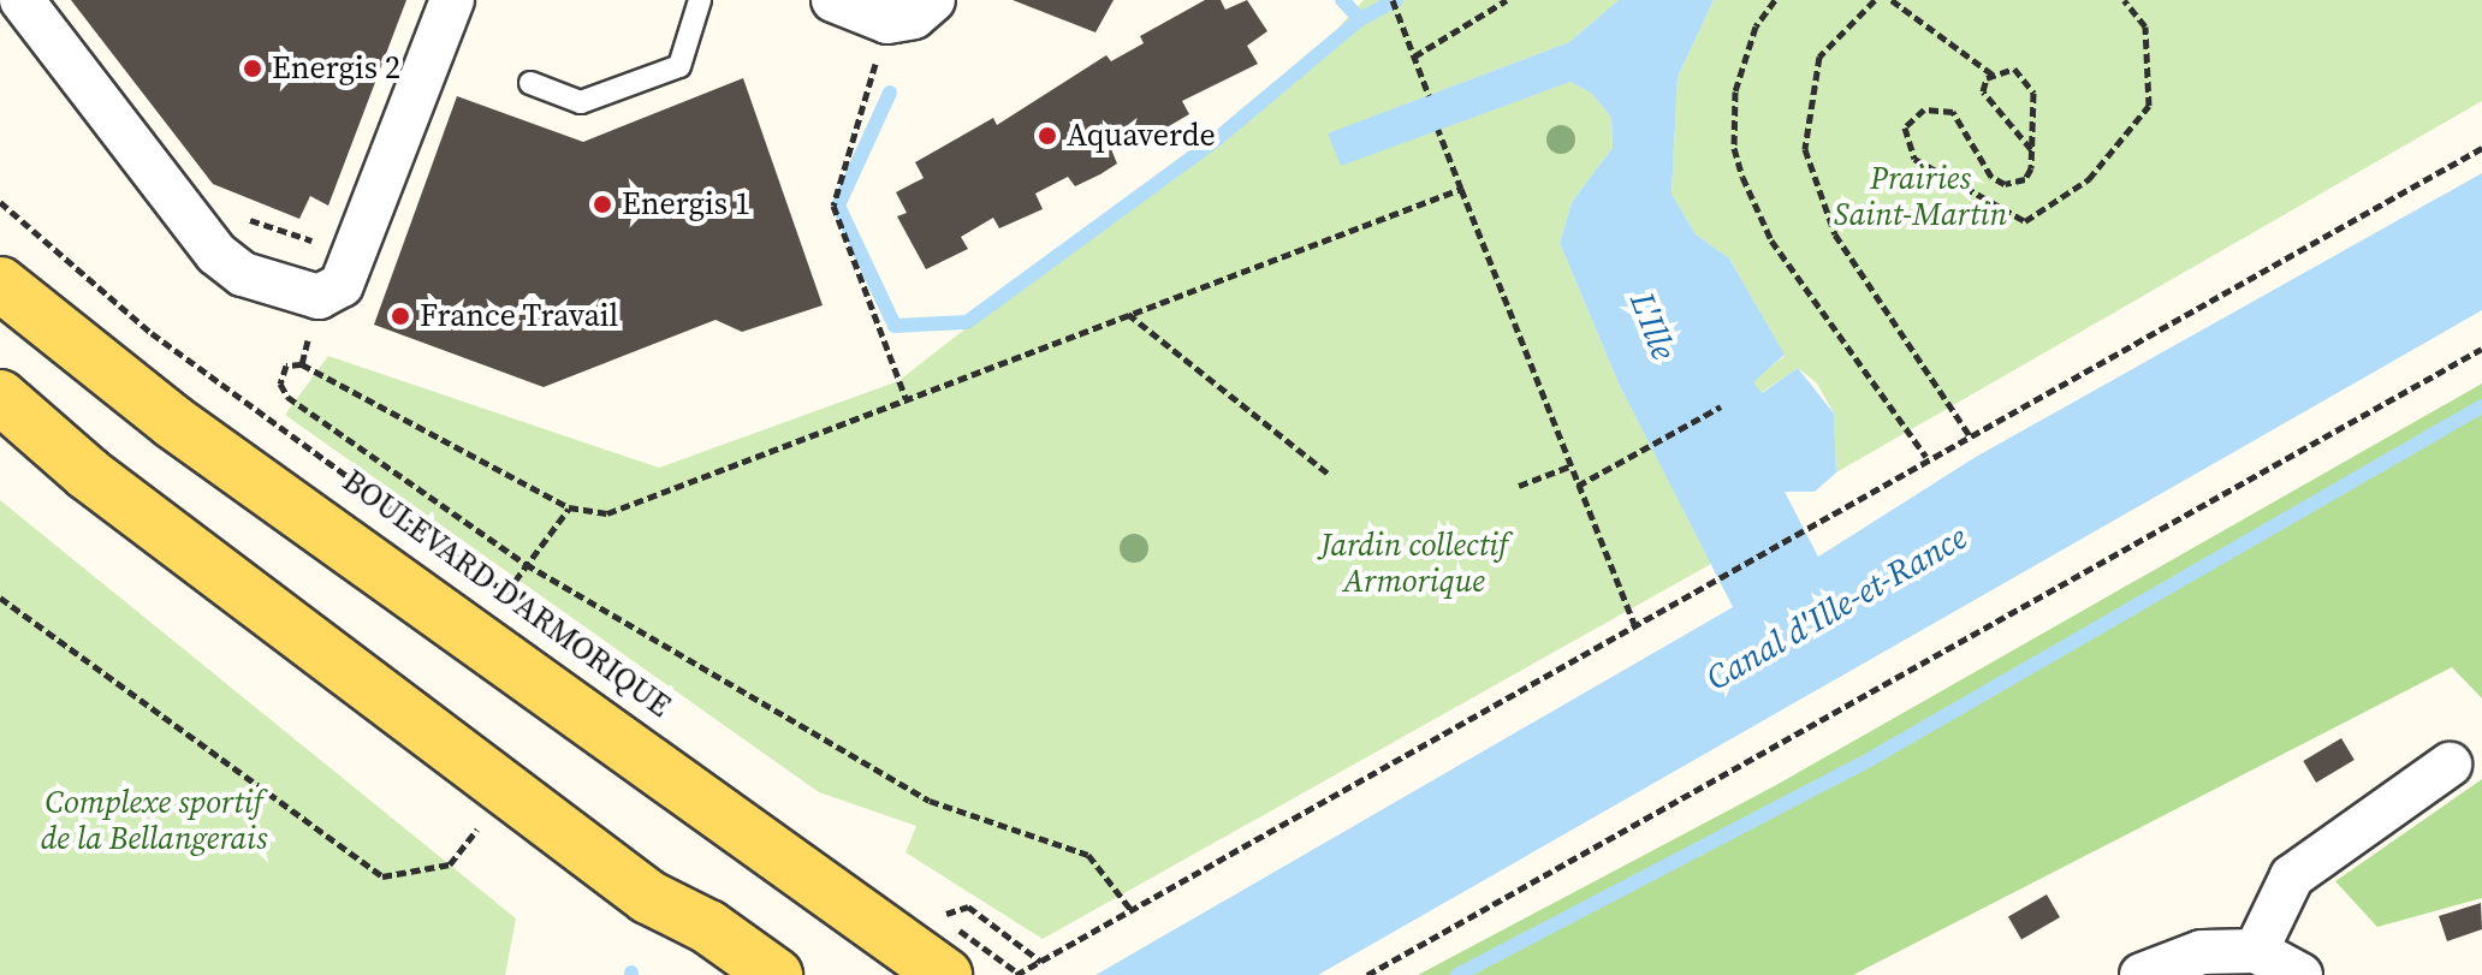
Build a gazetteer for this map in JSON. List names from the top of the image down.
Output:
{
  "streets": {
    "main road": ["BOULEVARD D'ARMORIQUE"]
  },
  "water": ["L'Ille", "Canal d'Ille-et-Rance"],
  "parks": ["Prairies Saint-Martin", "Jardin collectif Armorique", "Complexe sportif de la Bellangerais"],
  "places": [
    "Energis 2",
    "Aquaverde",
    "Energis 1",
    "France Travail"
  ]
}
